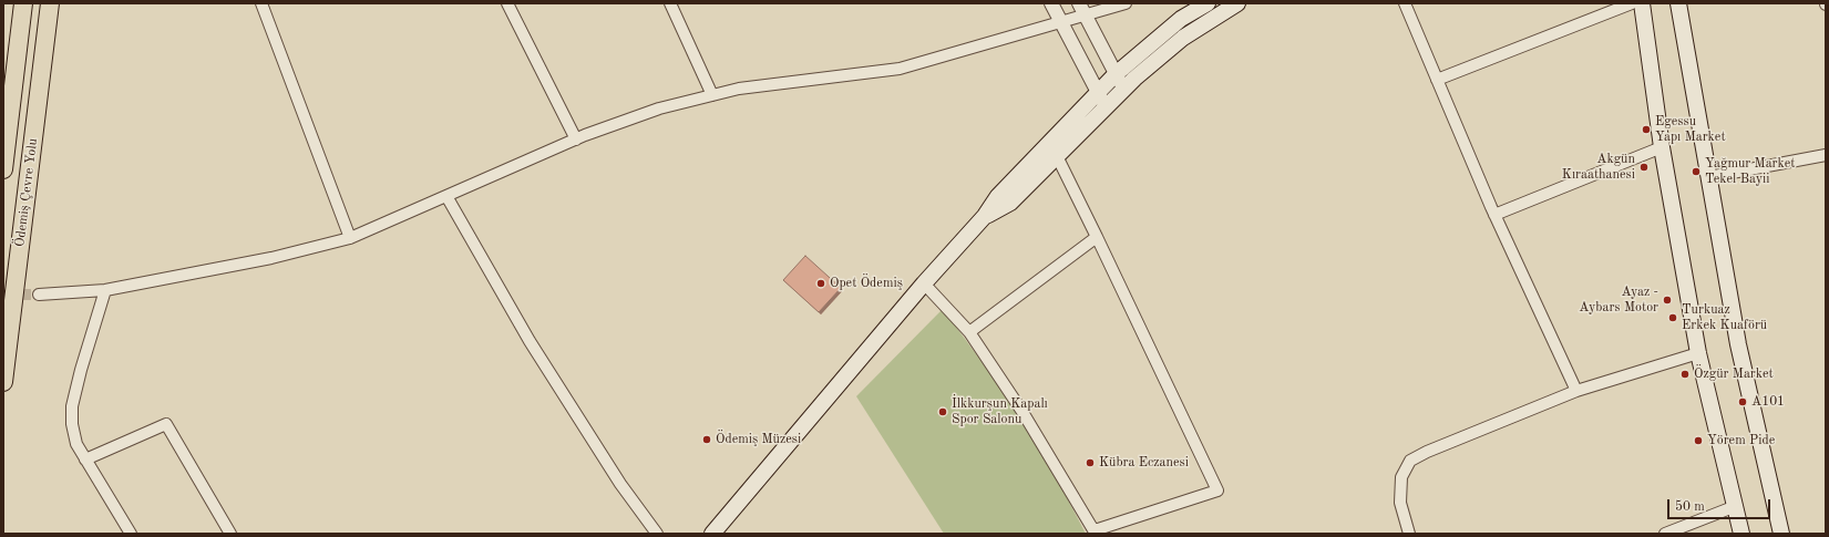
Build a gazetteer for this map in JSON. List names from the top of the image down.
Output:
{
  "streets": {
    "main road": ["Ödemiş Çevre Yolu"]
  },
  "places": [
    "Egessu Yapı Market",
    "Akgün Kıraathanesi",
    "Yağmur Market Tekel Bayii",
    "Opet Ödemiş",
    "Ayaz - Aybars Motor",
    "Turkuaz Erkek Kuaförü",
    "Özgür Market",
    "A101",
    "İlkkurşun Kapalı Spor Salonu",
    "Ödemiş Müzesi",
    "Yörem Pide",
    "Kübra Eczanesi"
  ],
  "scale_bar": "50 m"
}
